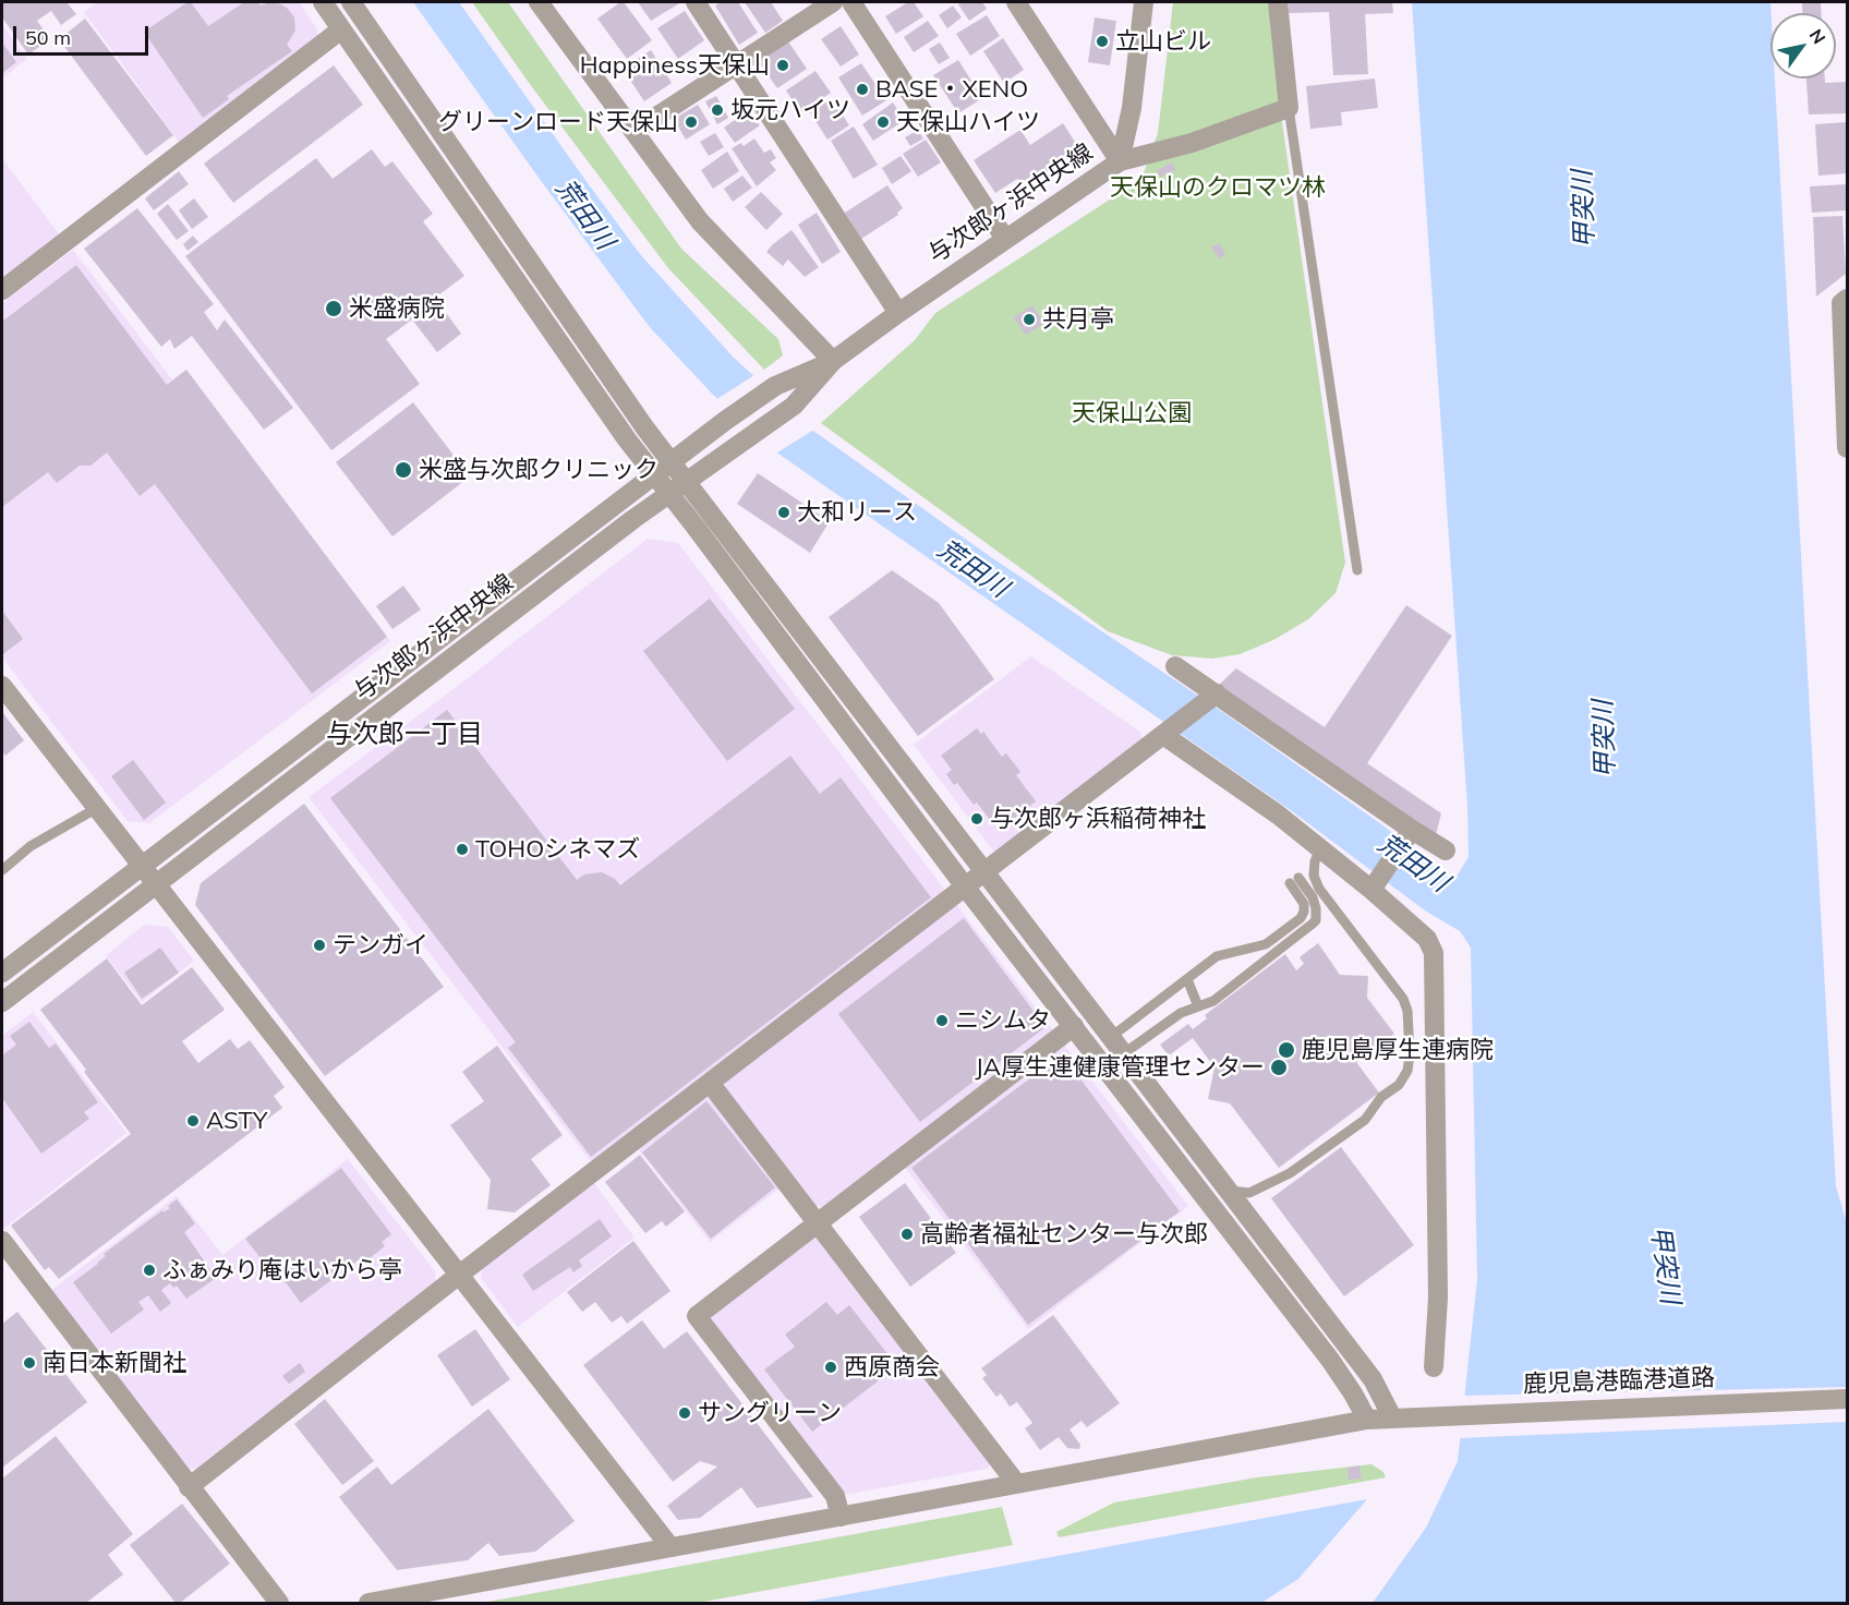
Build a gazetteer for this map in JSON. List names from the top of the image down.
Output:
{
  "streets": {
    "street": ["与次郎ヶ浜中央線", "鹿児島港臨港道路"]
  },
  "districts": ["与次郎一丁目"],
  "water": ["甲突川", "荒田川"],
  "parks": ["天保山のクロマツ林", "天保山公園"],
  "places": [
    "立山ビル",
    "Happiness天保山",
    "BASE・XENO",
    "坂元ハイツ",
    "グリーンロード天保山",
    "天保山ハイツ",
    "米盛病院",
    "共月亭",
    "米盛与次郎クリニック",
    "大和リース",
    "与次郎ヶ浜稲荷神社",
    "TOHOシネマズ",
    "テンガイ",
    "ニシムタ",
    "鹿児島厚生連病院",
    "JA厚生連健康管理センター",
    "ASTY",
    "高齢者福祉センター与次郎",
    "ふぁみり庵はいから亭",
    "南日本新聞社",
    "西原商会",
    "サングリーン"
  ],
  "scale_bar": "50 m",
  "north": "top right"
}
